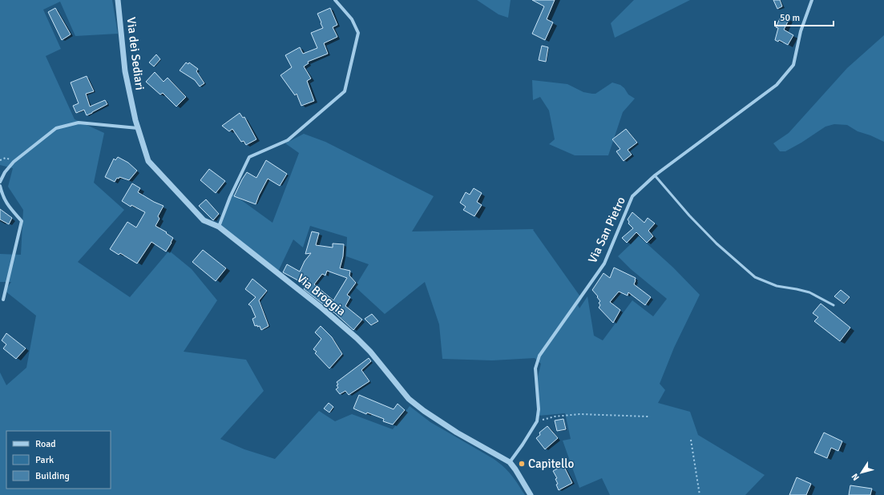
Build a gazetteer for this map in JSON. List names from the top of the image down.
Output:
{
  "streets": {
    "street": ["Via dei Sediari", "Via San Pietro", "Via Broggia"]
  },
  "crossings": [
    ["Via dei Sediari", "Via Broggia"],
    ["Via San Pietro", "Via Broggia"]
  ],
  "places": ["Capitello"],
  "legend": ["Road", "Park", "Building"],
  "scale_bar": "50 m",
  "north": "bottom left"
}
